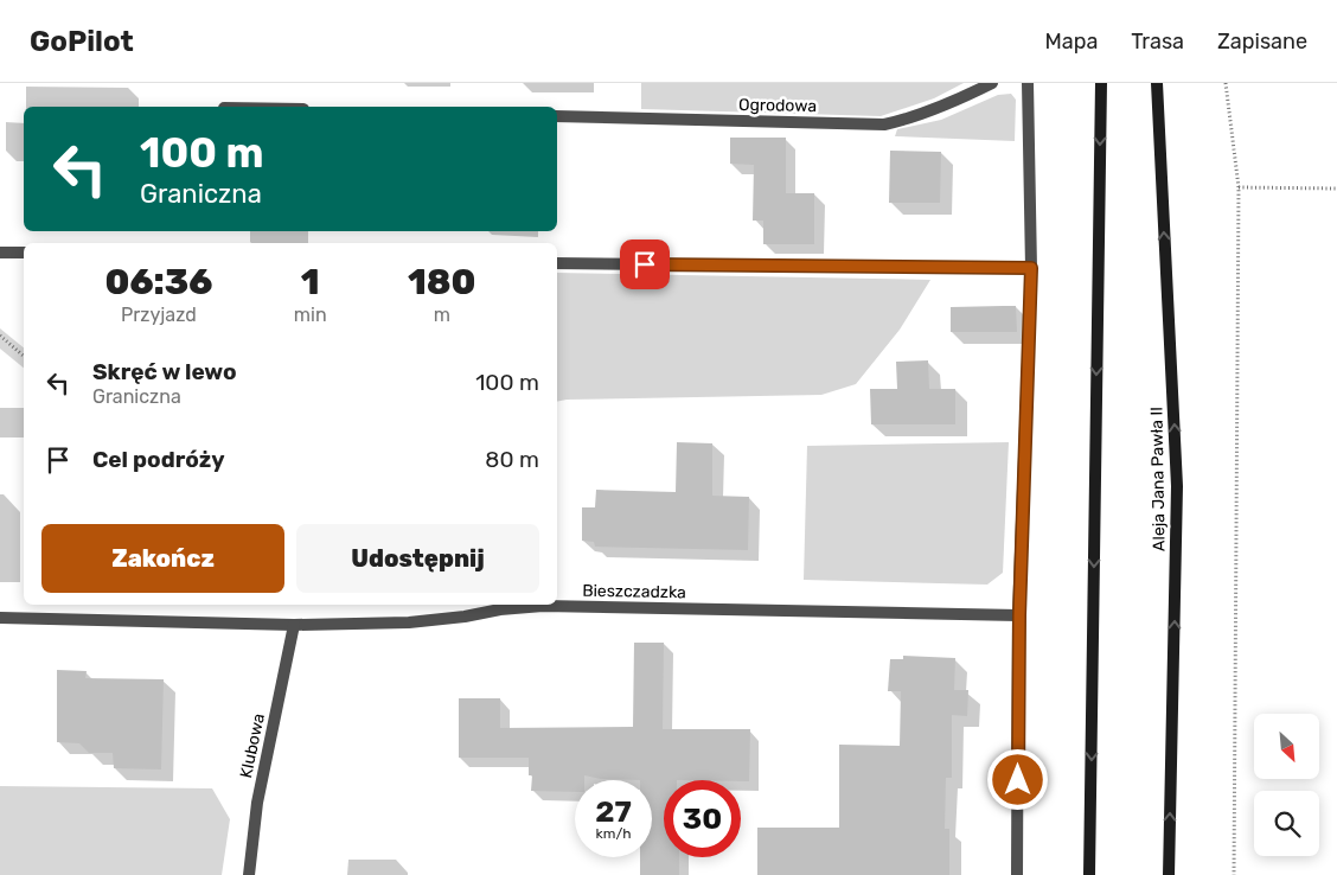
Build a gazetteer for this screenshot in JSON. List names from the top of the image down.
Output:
{
  "streets": {
    "main road": ["Aleja Jana Pawła II"],
    "street": ["Ogrodowa", "Bieszczadzka", "Klubowa"]
  },
  "crossings": [
    ["Bieszczadzka", "Klubowa"]
  ],
  "north": "bottom right",
  "page": {
    "header": "GoPilot",
    "nav": ["Mapa", "Trasa", "Zapisane"],
    "turn": ["100 m", "Graniczna"],
    "eta": [
      "06:36",
      "Przyjazd",
      "1",
      "min",
      "180",
      "m"
    ],
    "list": [
      {
        "name": "Skręć w lewo",
        "note": "Graniczna",
        "value": "100 m"
      },
      {
        "name": "Cel podróży",
        "value": "80 m"
      }
    ],
    "buttons": ["Zakończ", "Udostępnij"],
    "speed": "27 km/h",
    "limit": "30"
  }
}
